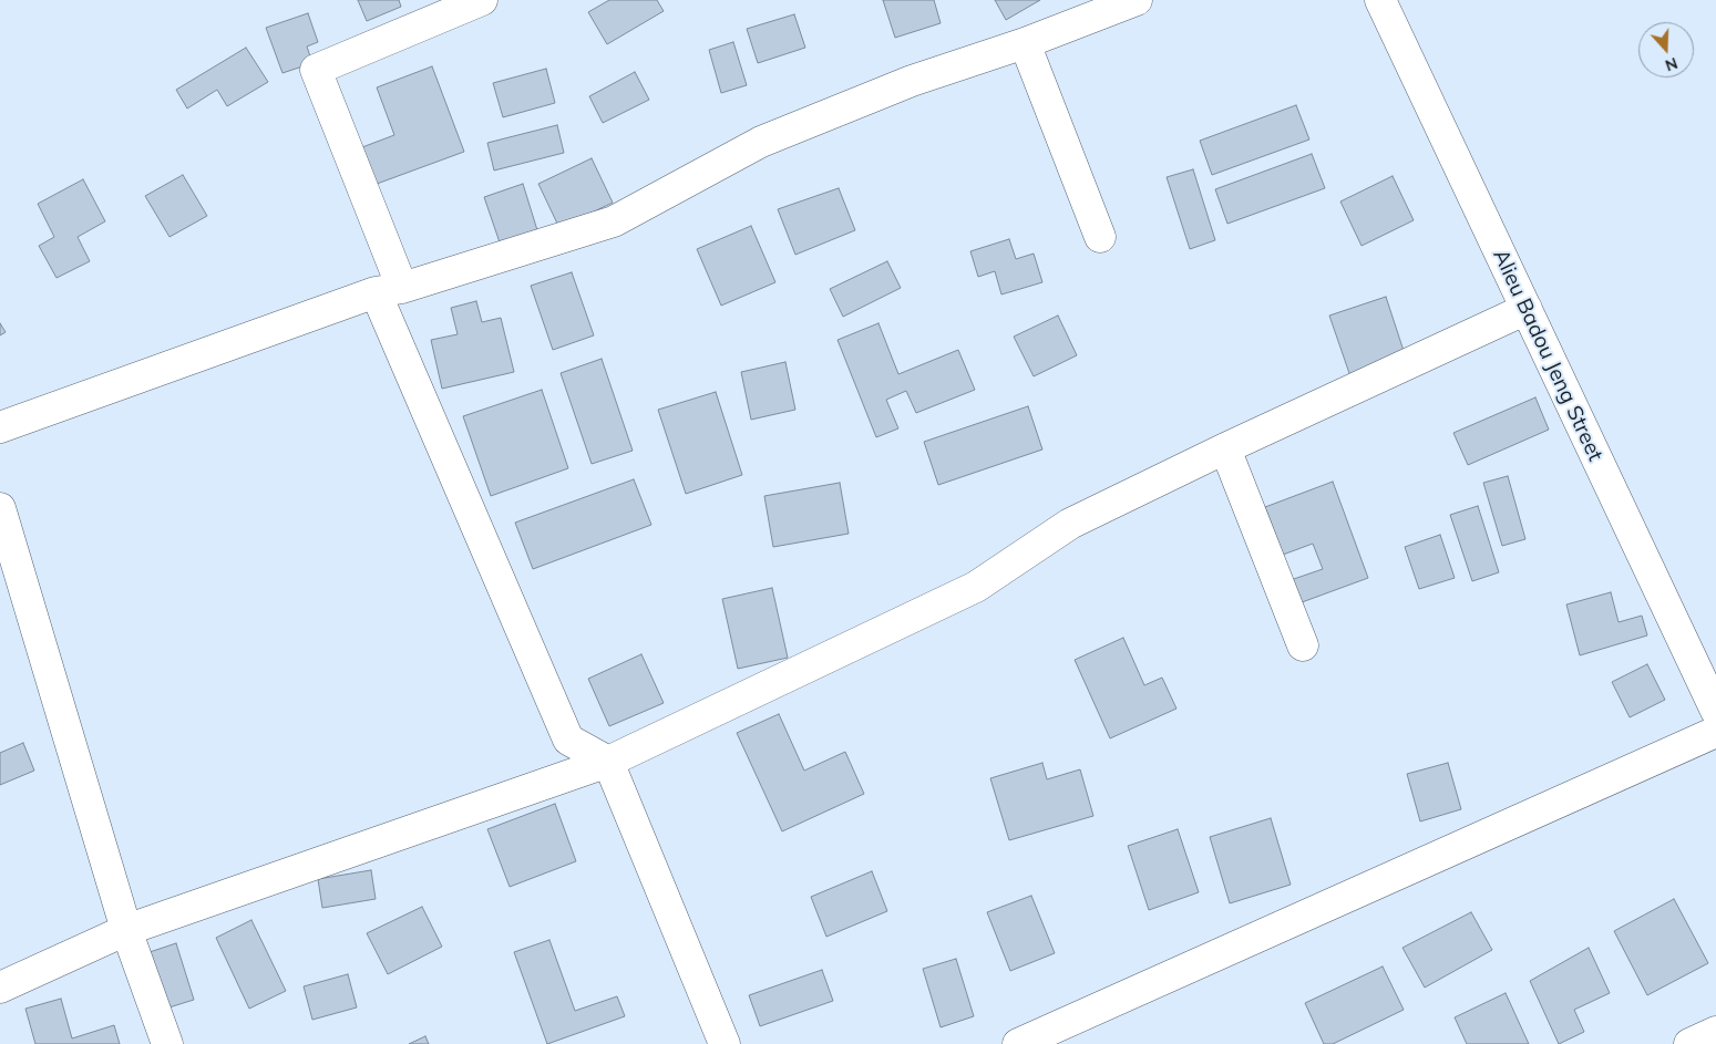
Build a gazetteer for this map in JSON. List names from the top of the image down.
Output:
{
  "streets": {
    "street": ["Alieu Badou Jeng Street"]
  },
  "north": "bottom"
}
